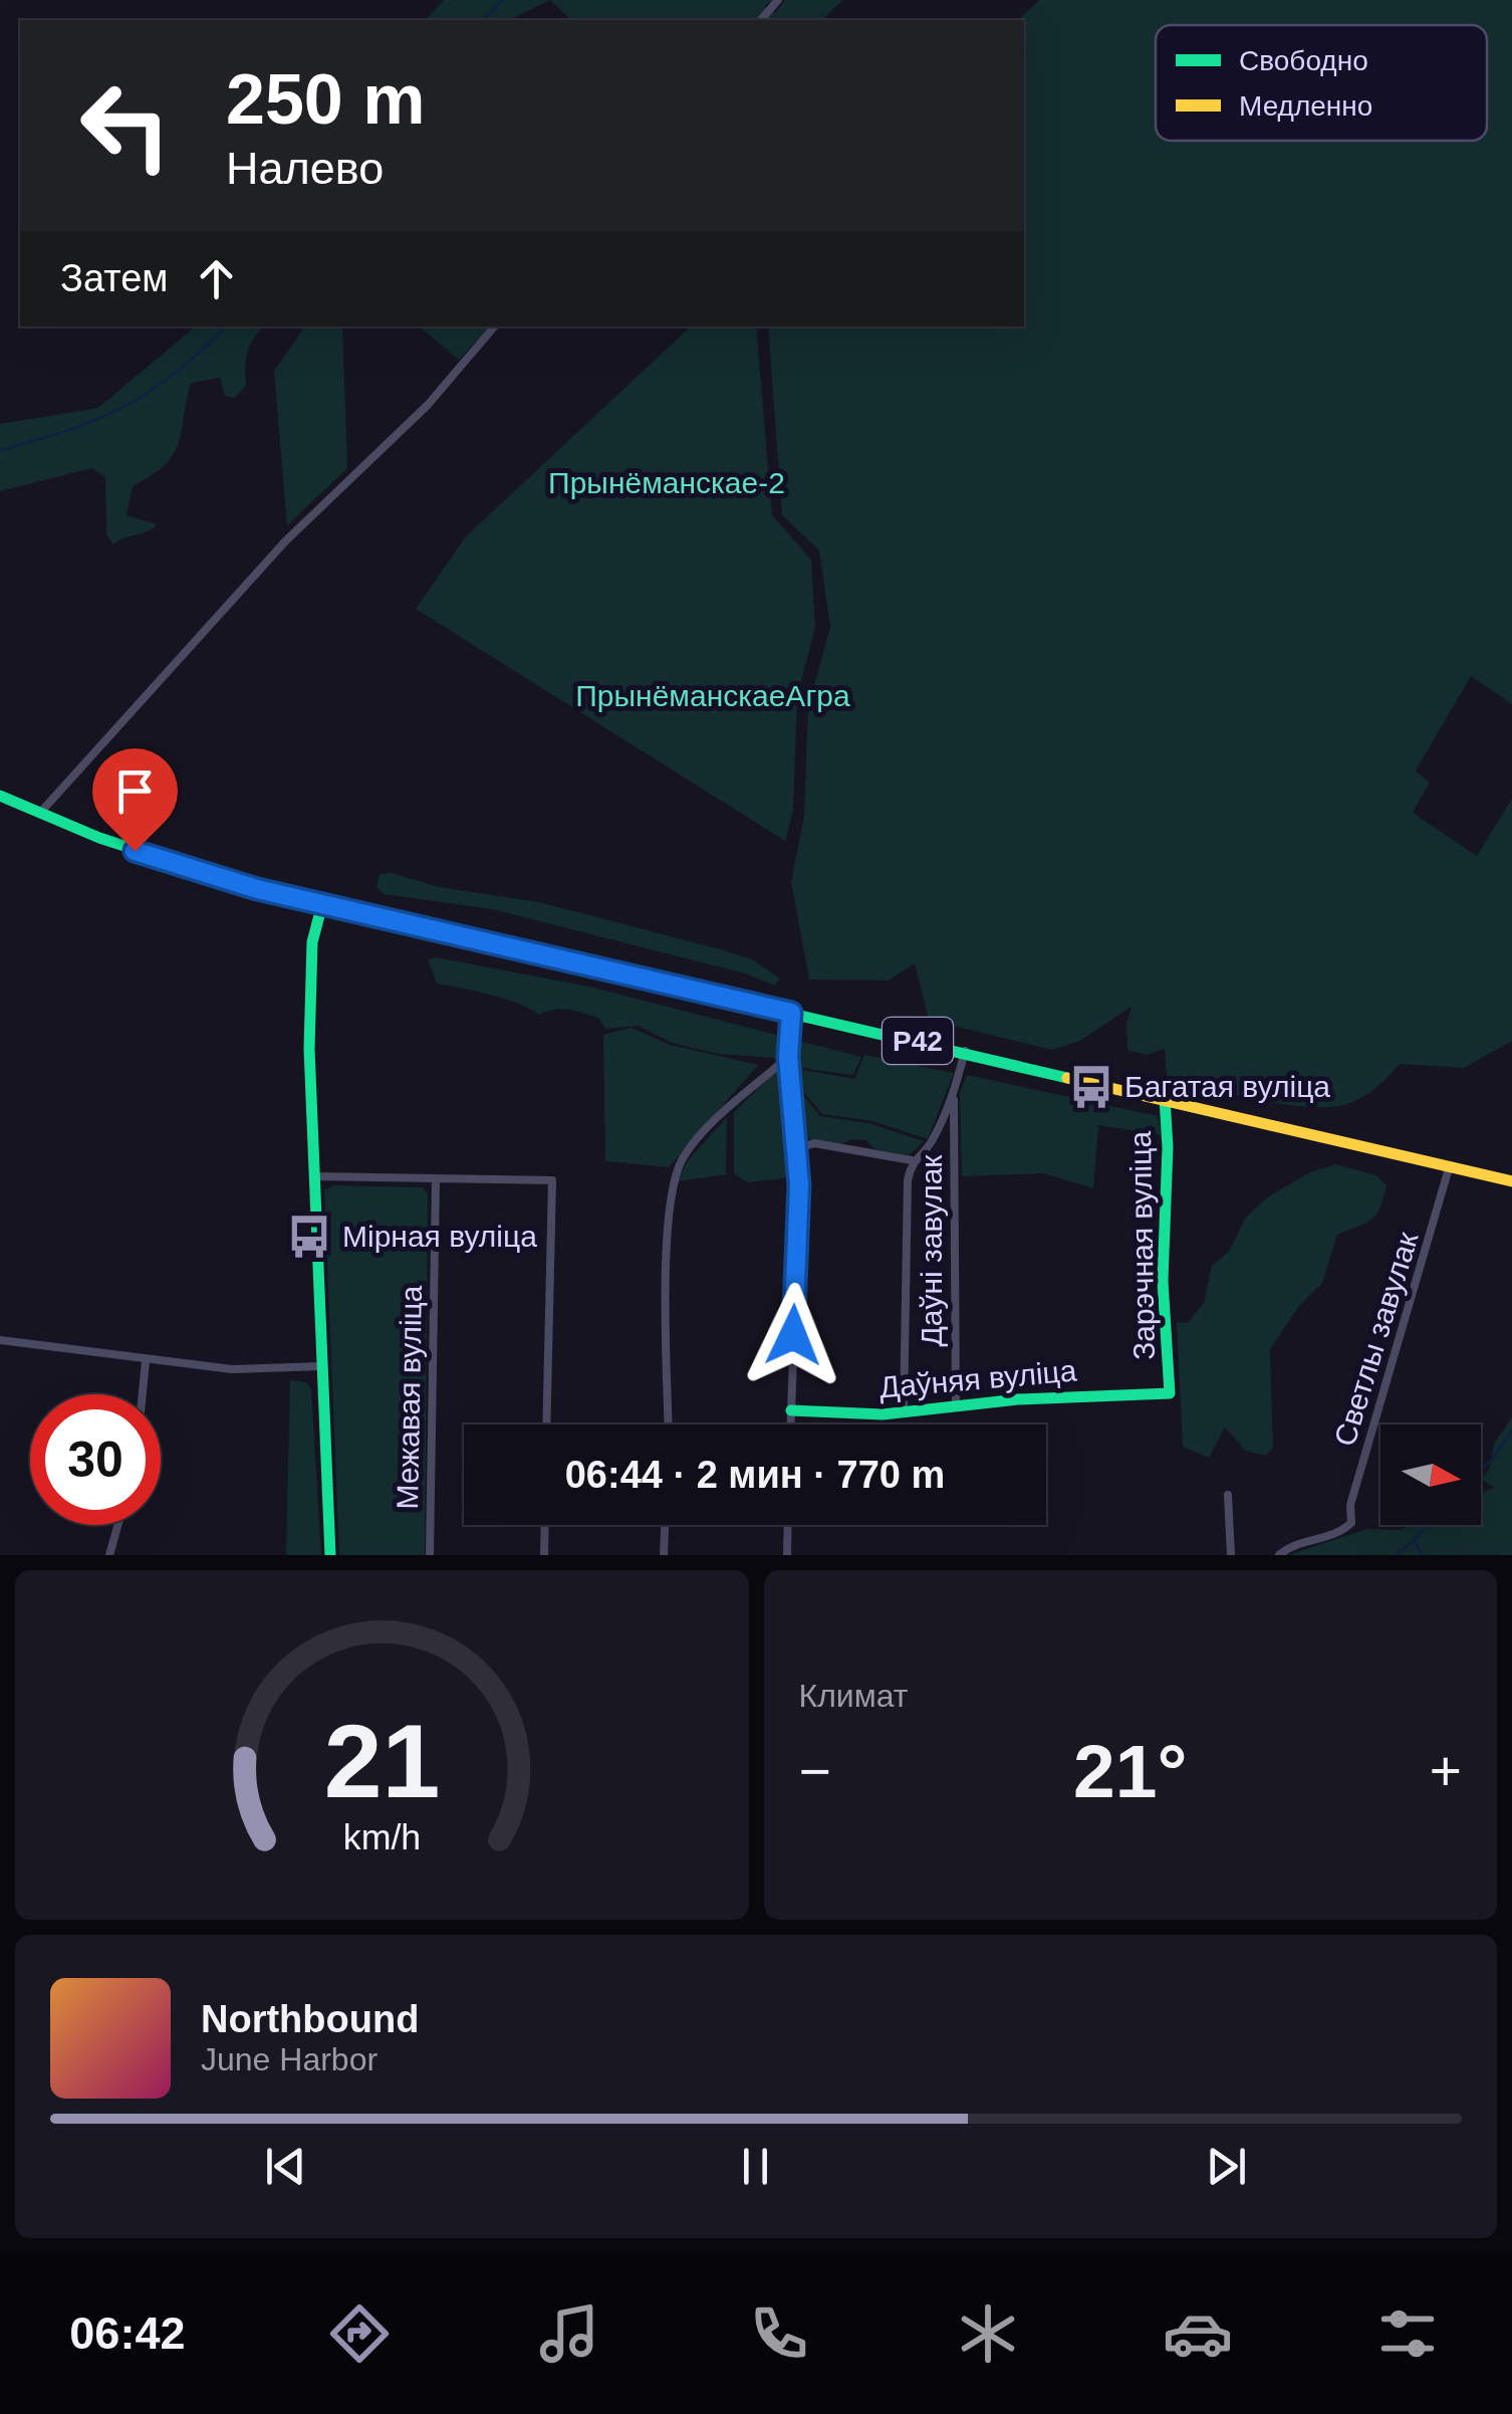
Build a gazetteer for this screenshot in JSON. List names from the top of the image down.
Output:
{
  "streets": {
    "main road": ["Р42", "Зарэчная вуліца", "Даўняя вуліца"],
    "street": ["Даўні завулак", "Светлы завулак", "Межавая вуліца"]
  },
  "crossings": [
    ["Р42", "Зарэчная вуліца"],
    ["Р42", "Светлы завулак"],
    ["Зарэчная вуліца", "Даўняя вуліца"],
    ["Даўні завулак", "Даўняя вуліца"]
  ],
  "parks": ["Прынёманскае-2", "ПрынёманскаеАгра"],
  "places": {
    "bus stop": ["Багатая вуліца", "Мірная вуліца"]
  },
  "legend": ["Свободно", "Медленно"],
  "north": "right",
  "page": {
    "turn": ["250 m", "Налево"],
    "then": "Затем",
    "limit": "30",
    "trip": "06:44 · 2 мин · 770 m",
    "tile": "Климат",
    "heat": ["−", "21°", "+"],
    "song": ["Northbound", "June Harbor"],
    "tabs": "06:42",
    "gauge": ["21", "km/h"]
  }
}
